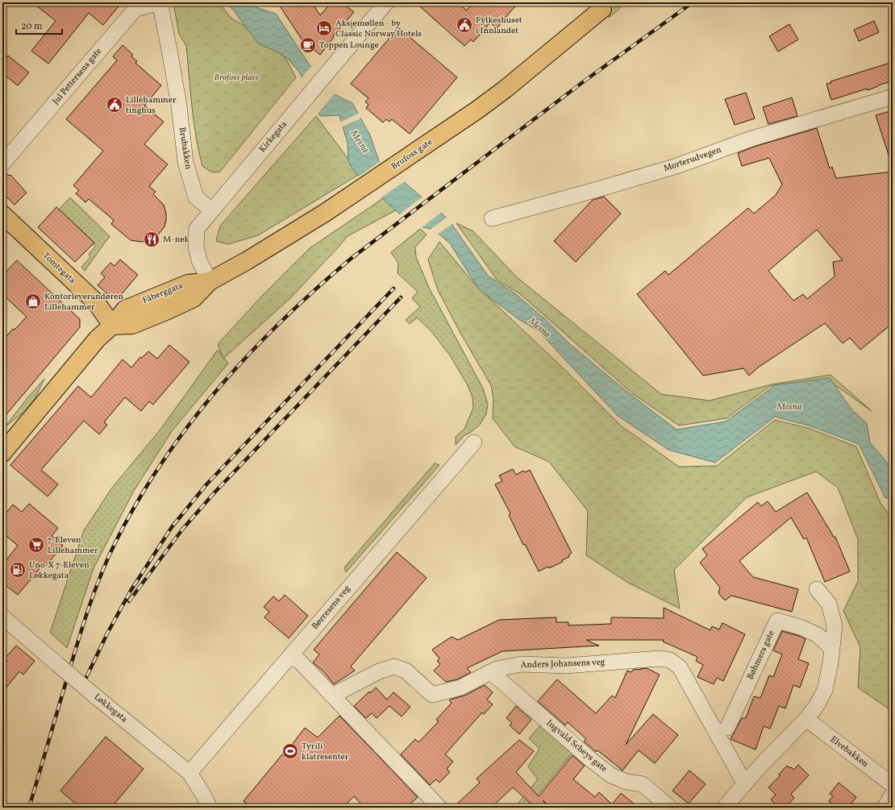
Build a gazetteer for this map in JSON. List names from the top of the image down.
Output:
{
  "streets": {
    "main road": ["Brufoss gate", "Tomtegata", "Fåberggata"],
    "street": [
      "Jul Pettersens gate",
      "Kirkegata",
      "Brubakken",
      "Morterudvegen",
      "Børresens veg",
      "Bøhmers gate",
      "Anders Johansens veg",
      "Løkkegata",
      "Ingvald Scheys gate",
      "Elvebakken"
    ]
  },
  "crossings": [
    ["Jul Pettersens gate", "Brubakken"],
    ["Kirkegata", "Brubakken"],
    ["Kirkegata", "Brufoss gate"],
    ["Kirkegata", "Fåberggata"],
    ["Brufoss gate", "Fåberggata"],
    ["Tomtegata", "Fåberggata"],
    ["Børresens veg", "Løkkegata"],
    ["Anders Johansens veg", "Ingvald Scheys gate"]
  ],
  "water": ["Mesna"],
  "parks": ["Brofoss plass"],
  "places": {
    "public building": ["Fylkeshuset i Innlandet", "Lillehammer tinghus"],
    "hotel": ["Aksjemøllen - by Classic Norway Hotels"],
    "cafe": ["Toppen Lounge"],
    "restaurant": ["M-nek"],
    "shop": ["Kontorleverandøren Lillehammer"],
    "supermarket": ["7-Eleven Lillehammer"],
    "fuel station": ["Uno-X 7-Eleven Løkkegata"],
    "sports": ["Tyrili klatresenter"]
  },
  "scale_bar": "20 m"
}
